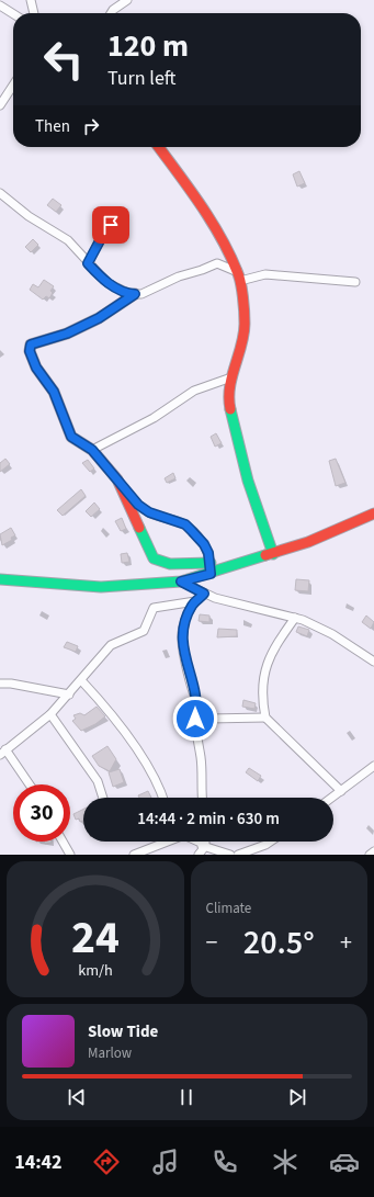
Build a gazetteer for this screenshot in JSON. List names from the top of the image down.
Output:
{
  "page": {
    "turn": ["120 m", "Turn left"],
    "then": "Then",
    "limit": "30",
    "trip": "14:44 · 2 min · 630 m",
    "tile": "Climate",
    "heat": ["−", "20.5°", "+"],
    "song": ["Slow Tide", "Marlow"],
    "tabs": "14:42",
    "gauge": ["24", "km/h"]
  }
}
